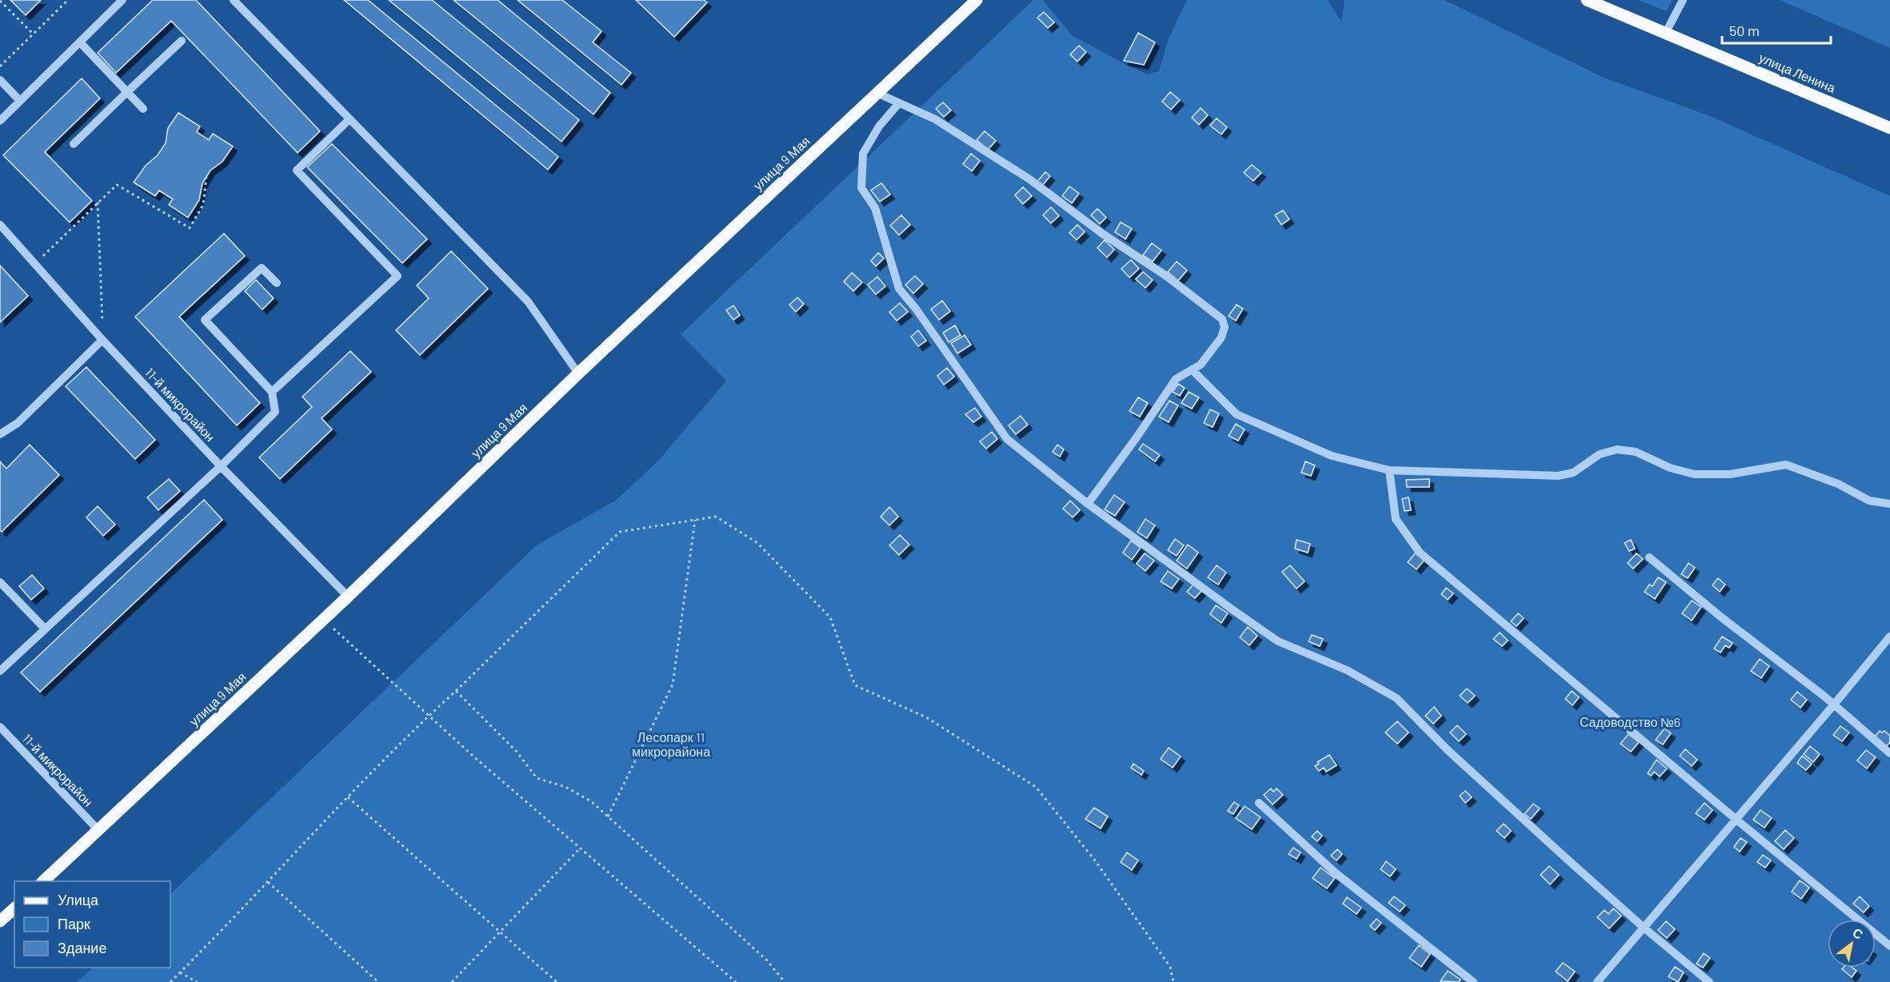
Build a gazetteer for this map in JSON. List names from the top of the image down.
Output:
{
  "streets": {
    "main road": ["улица Ленина", "улица 9 Мая"],
    "street": ["11-й микрорайон"]
  },
  "crossings": [
    ["улица 9 Мая", "11-й микрорайон"]
  ],
  "parks": ["Садоводство №6", "Лесопарк 11 микрорайона"],
  "legend": ["Улица", "Парк", "Здание"],
  "scale_bar": "50 m",
  "north": "top right"
}
